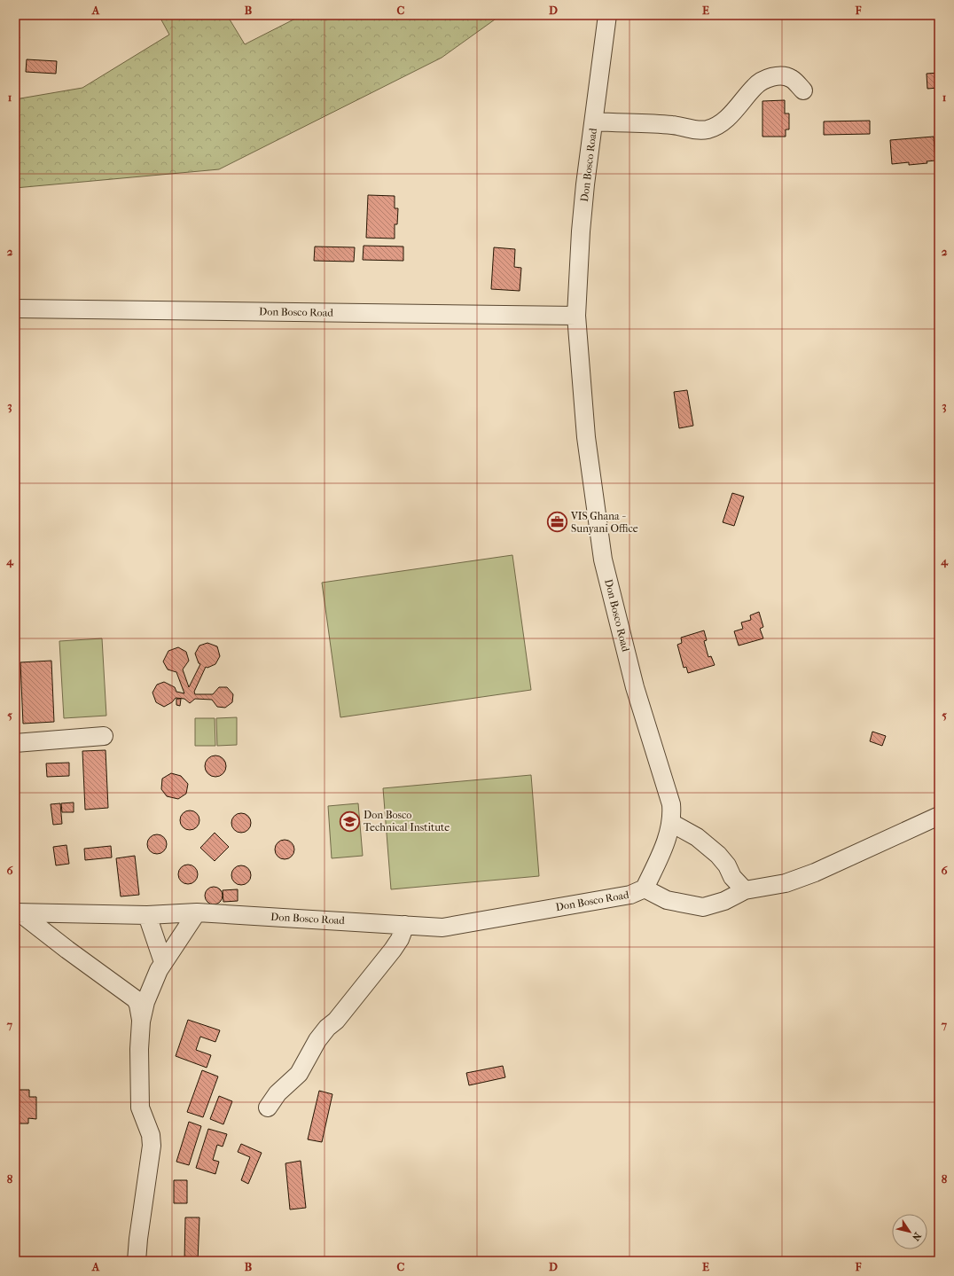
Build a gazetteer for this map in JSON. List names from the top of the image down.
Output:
{
  "streets": {
    "street": ["Don Bosco Road"]
  },
  "places": {
    "office": ["VIS Ghana - Sunyani Office"],
    "school or university": ["Don Bosco Technical Institute"]
  },
  "north": "bottom right",
  "grid": {
    "columns": [
      "A",
      "B",
      "C",
      "D",
      "E",
      "F"
    ],
    "rows": [
      "1",
      "2",
      "3",
      "4",
      "5",
      "6",
      "7",
      "8"
    ]
  }
}
